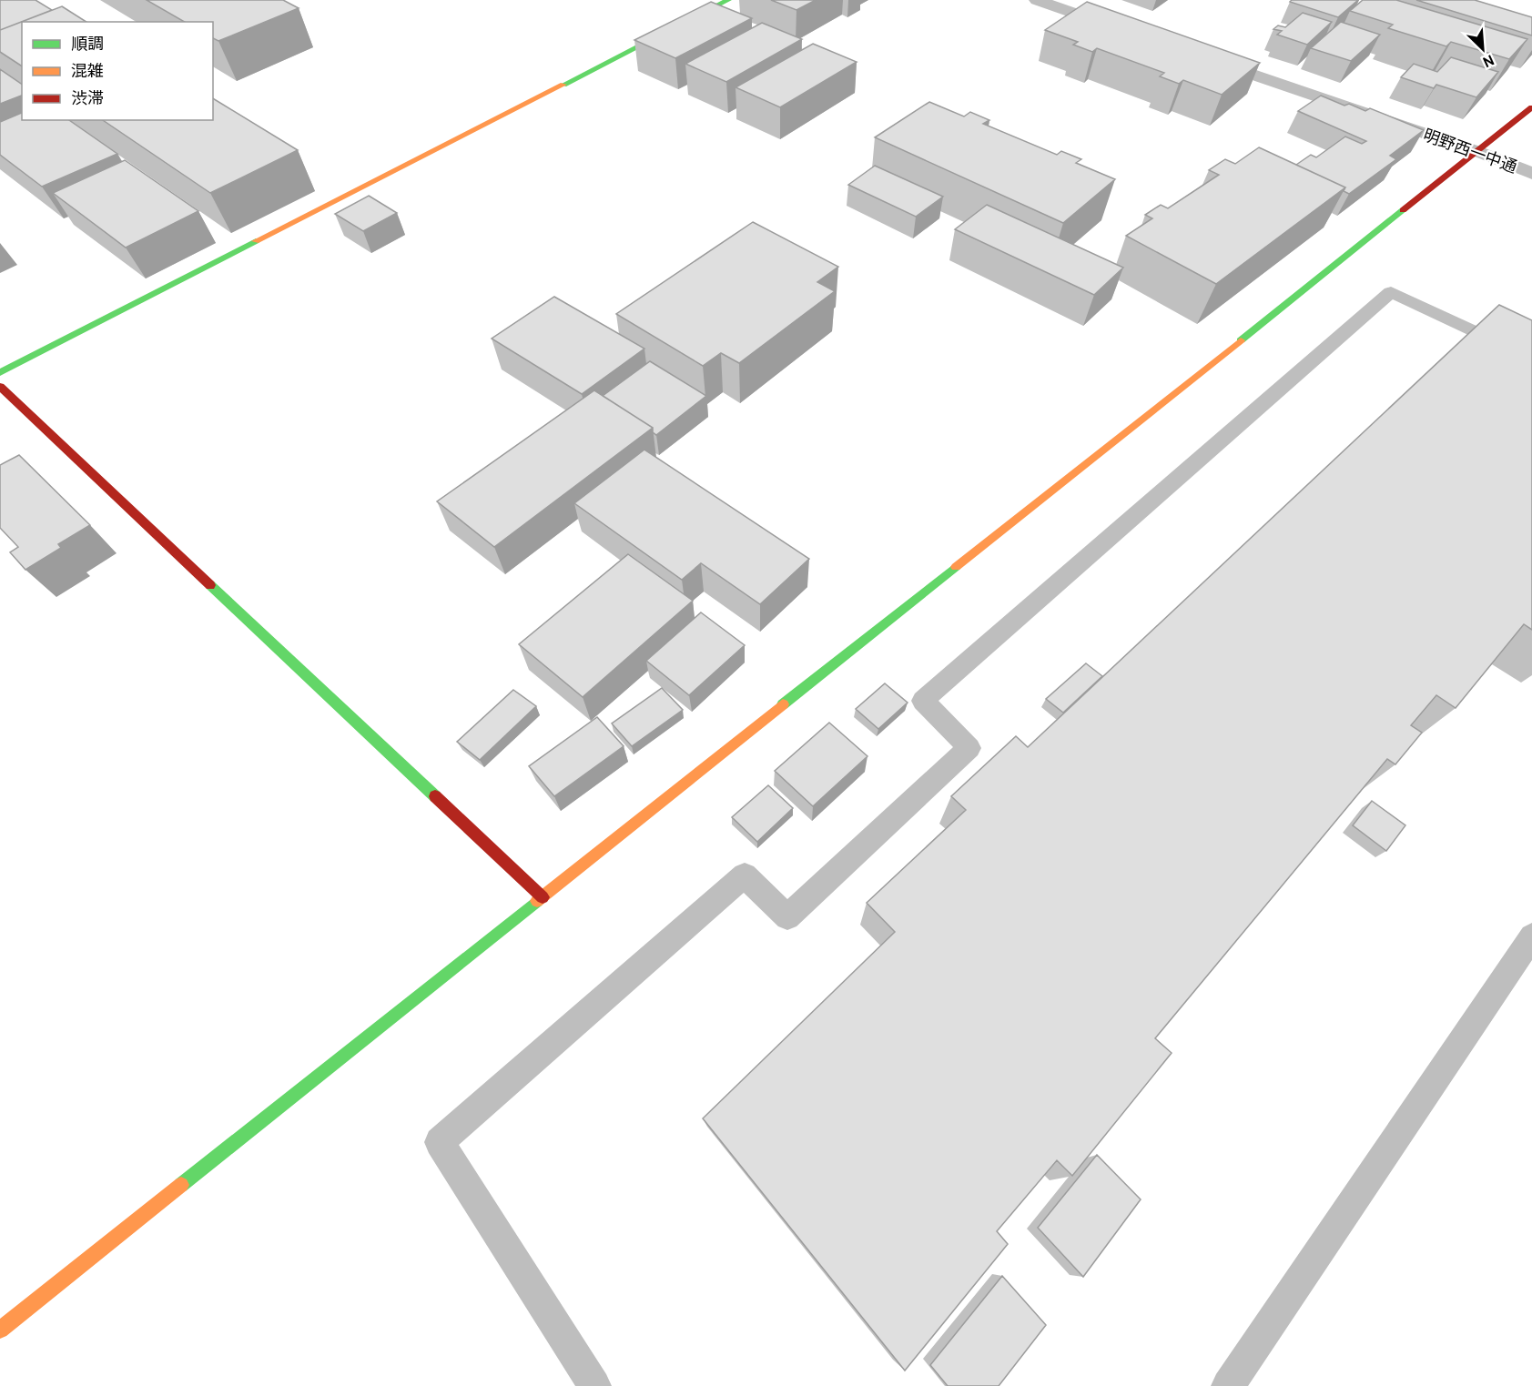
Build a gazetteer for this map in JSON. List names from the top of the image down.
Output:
{
  "streets": {
    "street": ["明野西一中通"]
  },
  "legend": ["順調", "混雑", "渋滞"],
  "north": "bottom right"
}
